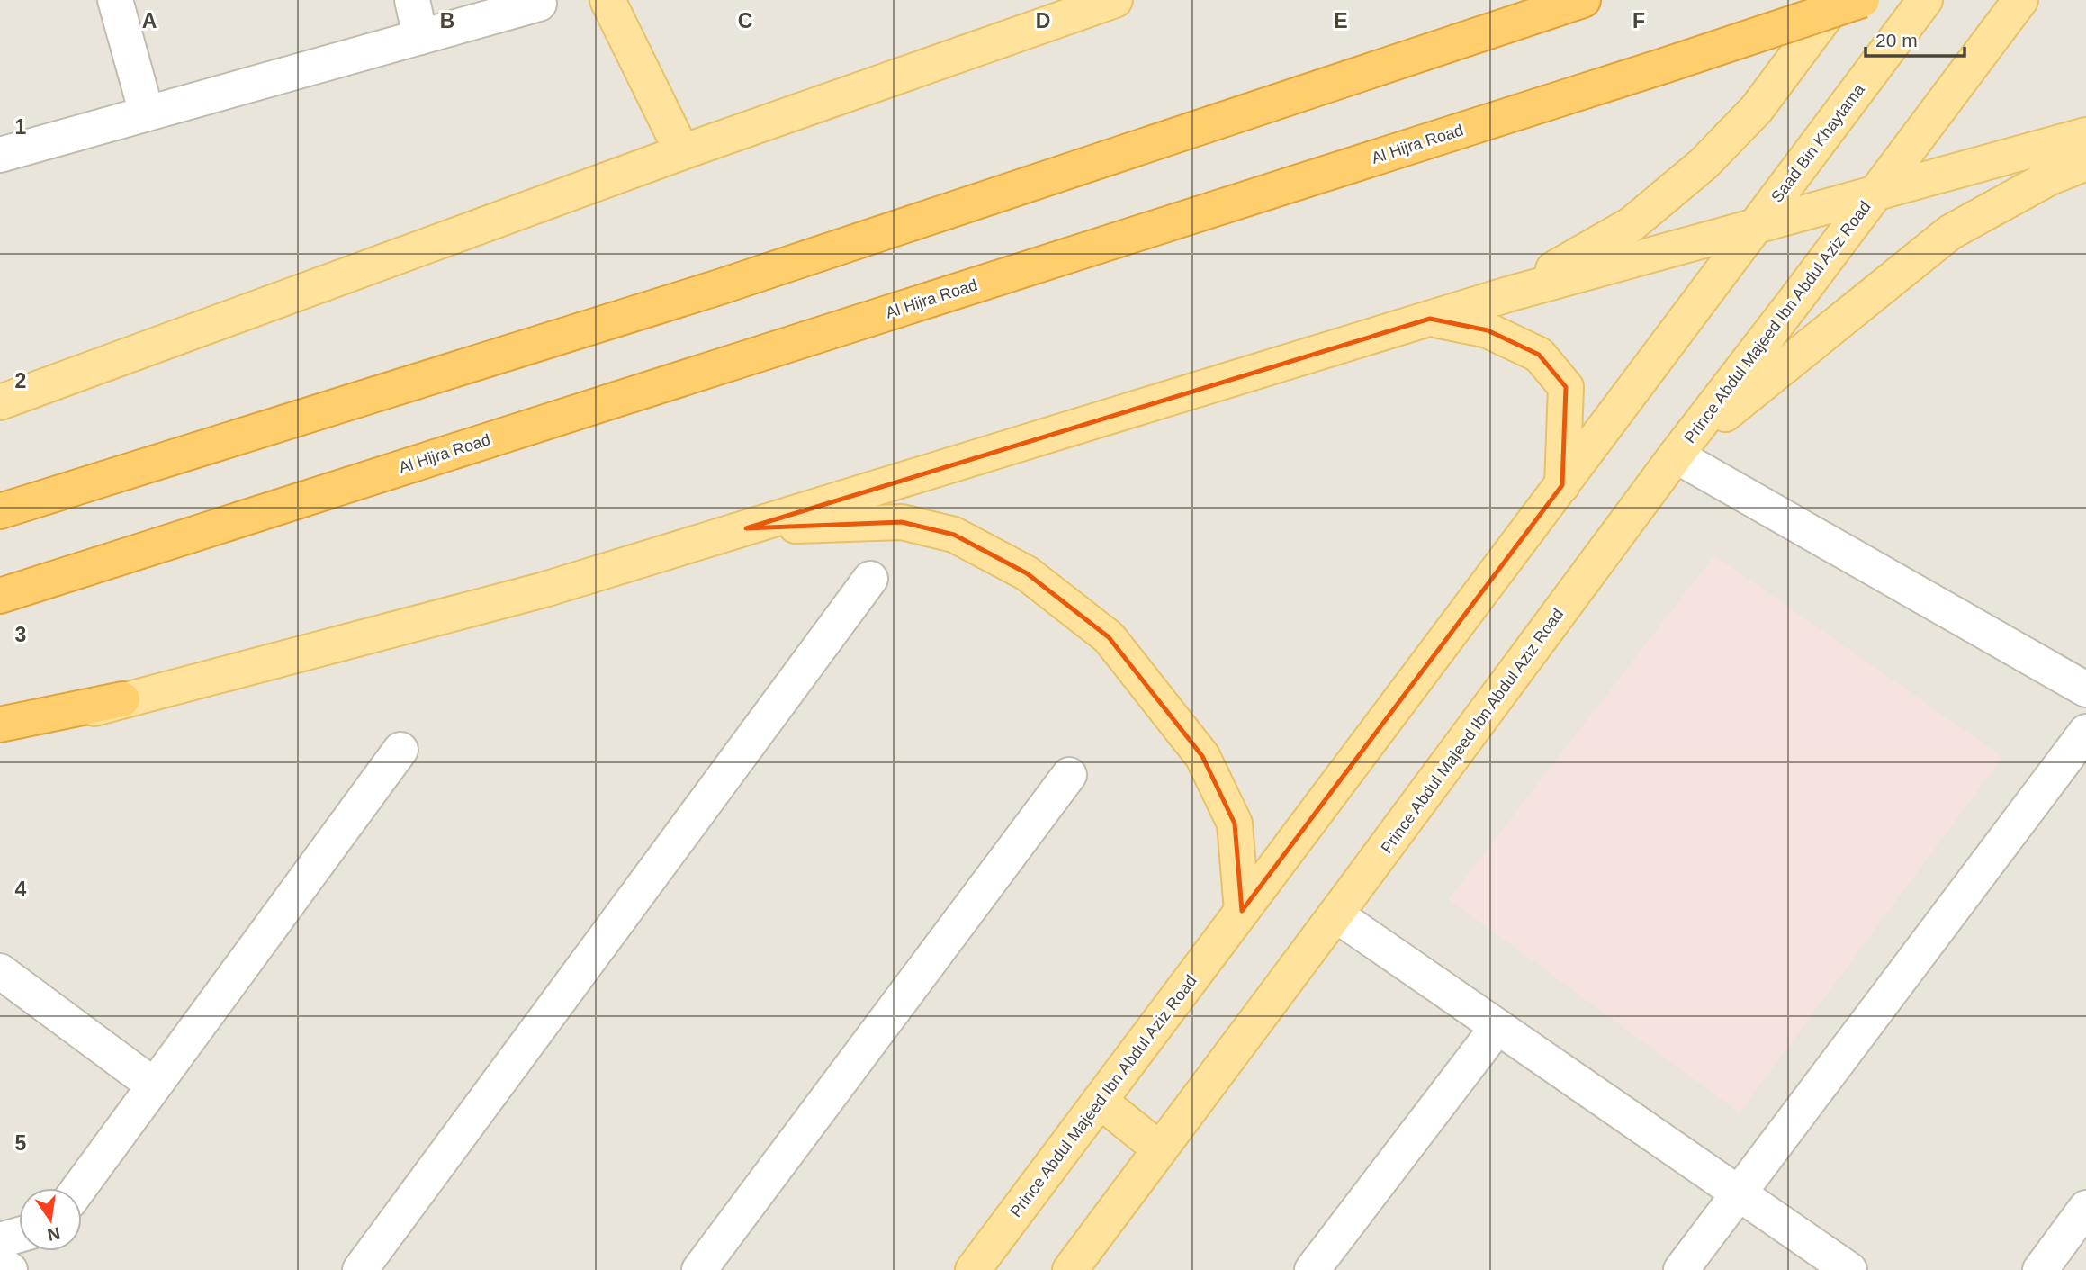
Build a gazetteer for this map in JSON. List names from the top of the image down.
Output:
{
  "streets": {
    "highway": ["Al Hijra Road"],
    "main road": ["Saad Bin Khaytama", "Prince Abdul Majeed Ibn Abdul Aziz Road"]
  },
  "crossings": [
    ["Saad Bin Khaytama", "Prince Abdul Majeed Ibn Abdul Aziz Road"]
  ],
  "scale_bar": "20 m",
  "north": "bottom",
  "grid": {
    "columns": [
      "A",
      "B",
      "C",
      "D",
      "E",
      "F"
    ],
    "rows": [
      "1",
      "2",
      "3",
      "4",
      "5"
    ]
  }
}
